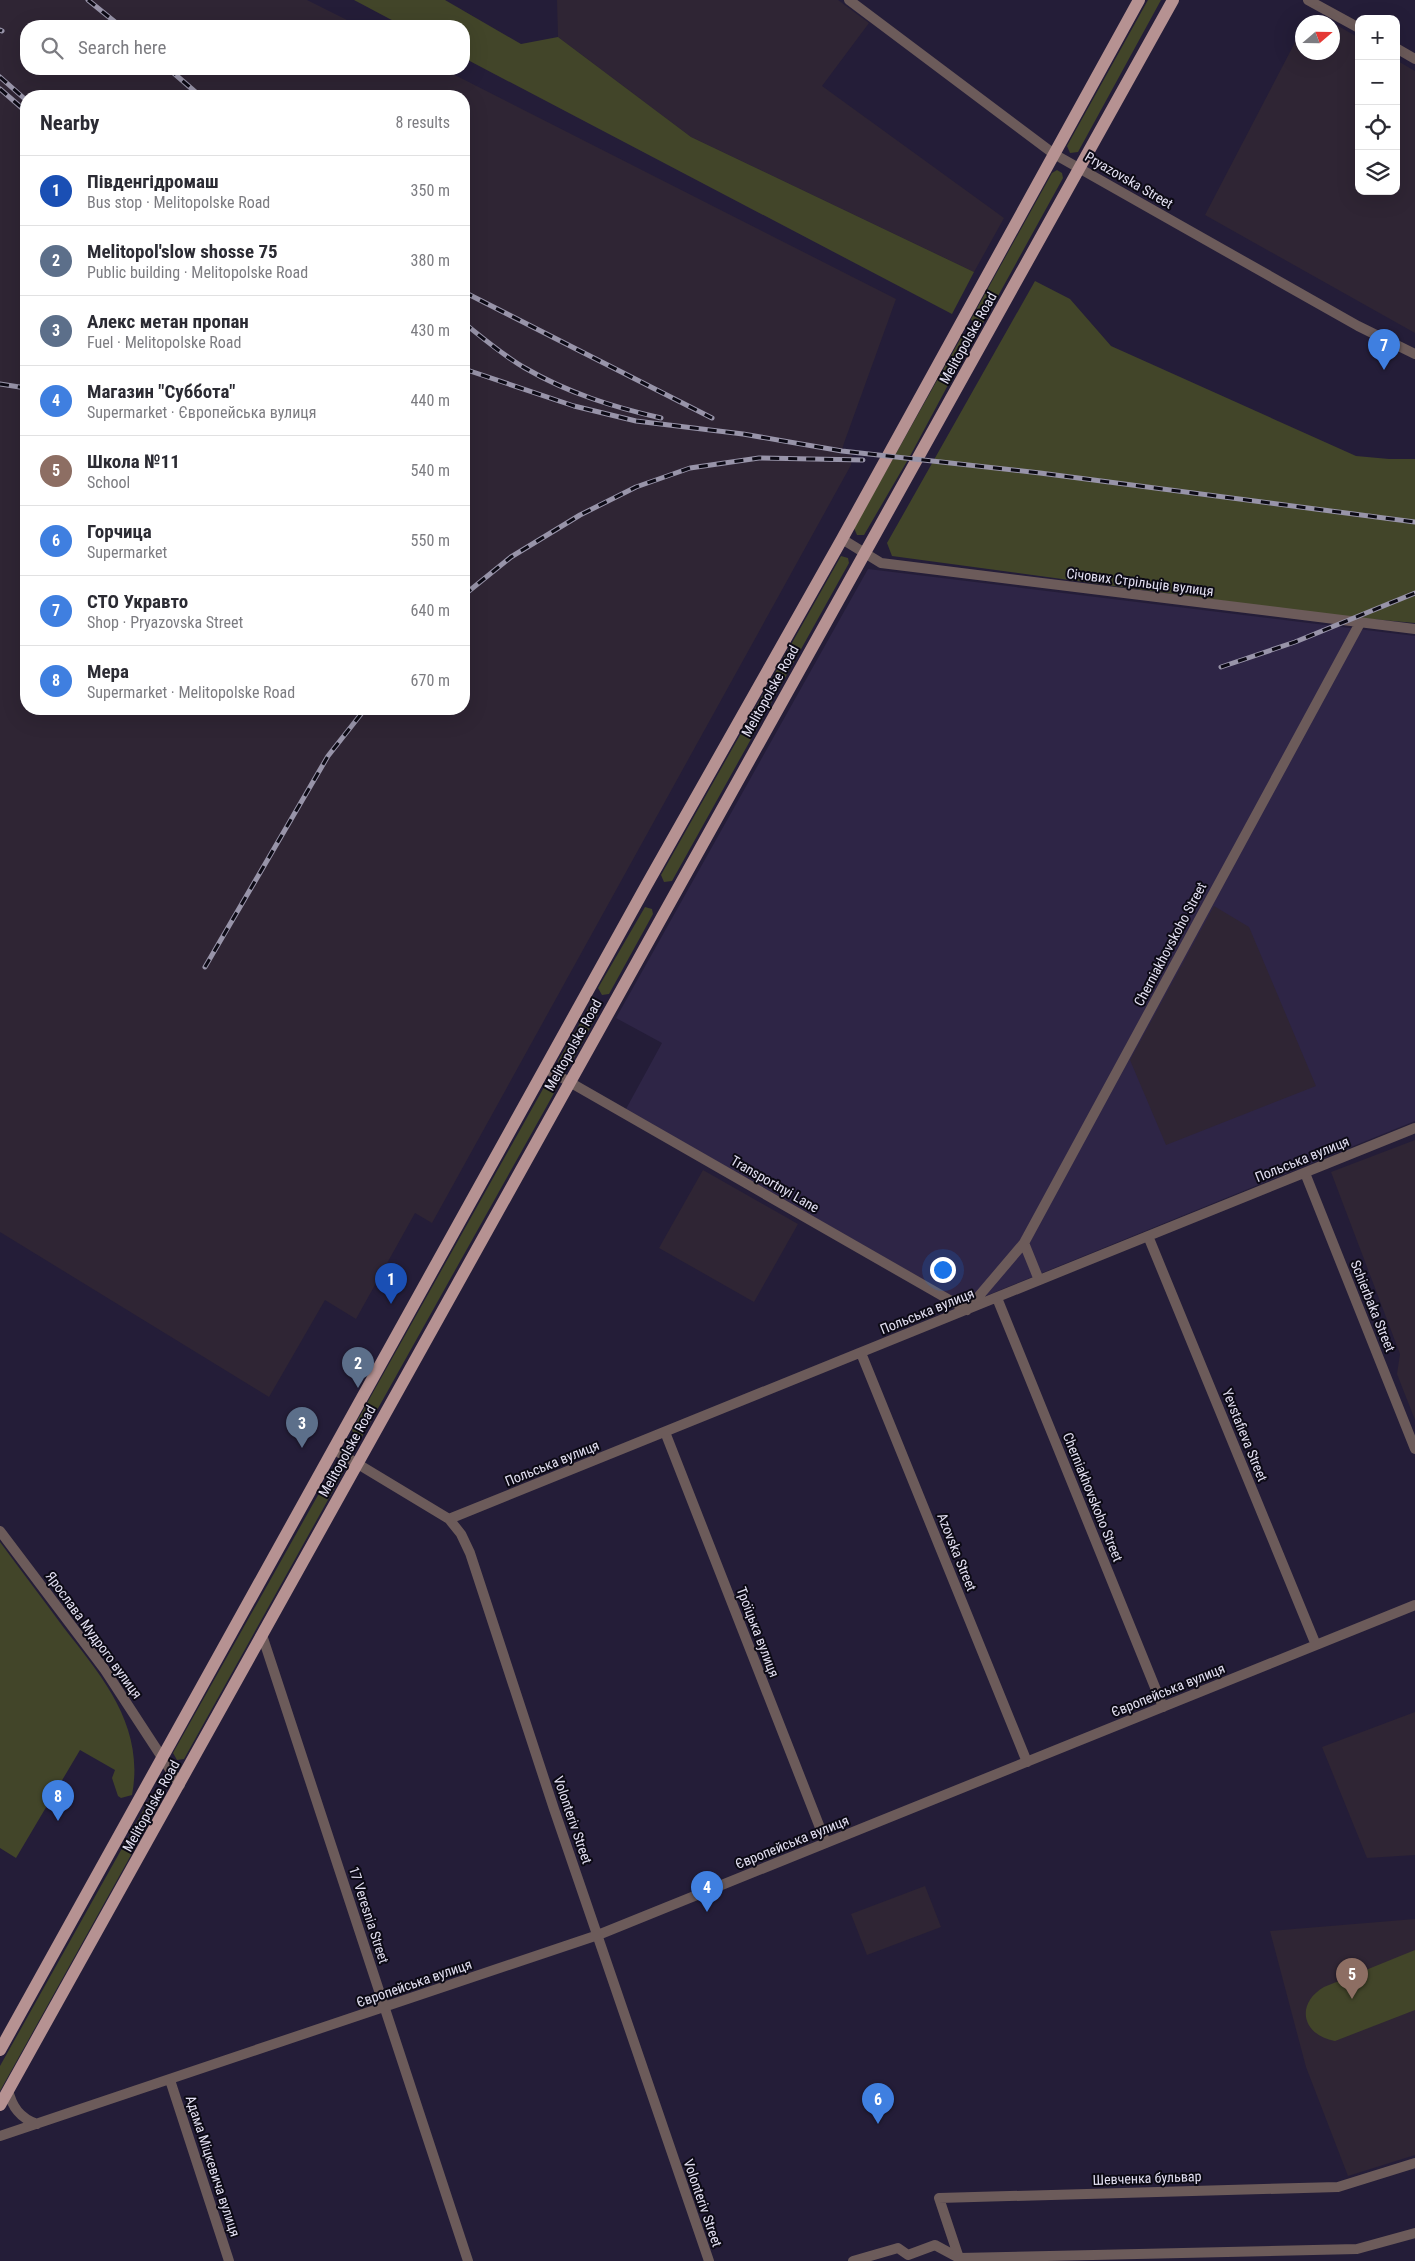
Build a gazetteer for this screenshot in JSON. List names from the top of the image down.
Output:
{
  "streets": {
    "main road": ["Melitopolske Road"],
    "street": [
      "Pryazovska Street",
      "Січових Стрільців вулиця",
      "Cherniakhovskoho Street",
      "Польська вулиця",
      "Transportnyi Lane",
      "Schierbaka Street",
      "Yevstafieva Street",
      "Azovska Street",
      "Троїцька вулиця",
      "Ярослава Мудрого вулиця",
      "Європейська вулиця",
      "Volonteriv Street",
      "17 Veresnia Street",
      "Адама Міцкевича вулиця",
      "Шевченка бульвар"
    ]
  },
  "crossings": [
    ["Pryazovska Street", "Melitopolske Road"],
    ["Melitopolske Road", "Січових Стрільців вулиця"],
    ["Melitopolske Road", "Transportnyi Lane"],
    ["Melitopolske Road", "Ярослава Мудрого вулиця"],
    ["Melitopolske Road", "Volonteriv Street"],
    ["Melitopolske Road", "17 Veresnia Street"],
    ["Січових Стрільців вулиця", "Cherniakhovskoho Street"],
    ["Cherniakhovskoho Street", "Польська вулиця"],
    ["Cherniakhovskoho Street", "Transportnyi Lane"],
    ["Cherniakhovskoho Street", "Європейська вулиця"],
    ["Польська вулиця", "Transportnyi Lane"],
    ["Польська вулиця", "Schierbaka Street"],
    ["Польська вулиця", "Yevstafieva Street"],
    ["Польська вулиця", "Azovska Street"],
    ["Польська вулиця", "Троїцька вулиця"],
    ["Польська вулиця", "Volonteriv Street"],
    ["Yevstafieva Street", "Європейська вулиця"],
    ["Azovska Street", "Європейська вулиця"],
    ["Троїцька вулиця", "Європейська вулиця"],
    ["Європейська вулиця", "Volonteriv Street"],
    ["Європейська вулиця", "17 Veresnia Street"],
    ["Європейська вулиця", "Адама Міцкевича вулиця"]
  ],
  "north": "right",
  "page": {
    "map_buttons": ["+", "−"],
    "search": "Search here",
    "heading": ["Nearby", "8 results"],
    "list": [
      {
        "mark": "1",
        "name": "Південгідромаш",
        "note": "Bus stop · Melitopolske Road",
        "value": "350 m"
      },
      {
        "mark": "2",
        "name": "Melitopol'slow shosse 75",
        "note": "Public building · Melitopolske Road",
        "value": "380 m"
      },
      {
        "mark": "3",
        "name": "Алекс метан пропан",
        "note": "Fuel · Melitopolske Road",
        "value": "430 m"
      },
      {
        "mark": "4",
        "name": "Магазин \"Суббота\"",
        "note": "Supermarket · Європейська вулиця",
        "value": "440 m"
      },
      {
        "mark": "5",
        "name": "Школа №11",
        "note": "School",
        "value": "540 m"
      },
      {
        "mark": "6",
        "name": "Горчица",
        "note": "Supermarket",
        "value": "550 m"
      },
      {
        "mark": "7",
        "name": "СТО Укравто",
        "note": "Shop · Pryazovska Street",
        "value": "640 m"
      },
      {
        "mark": "8",
        "name": "Мера",
        "note": "Supermarket · Melitopolske Road",
        "value": "670 m"
      }
    ],
    "pins": [
      "7",
      "1",
      "2",
      "3",
      "8",
      "4",
      "5",
      "6"
    ]
  }
}
